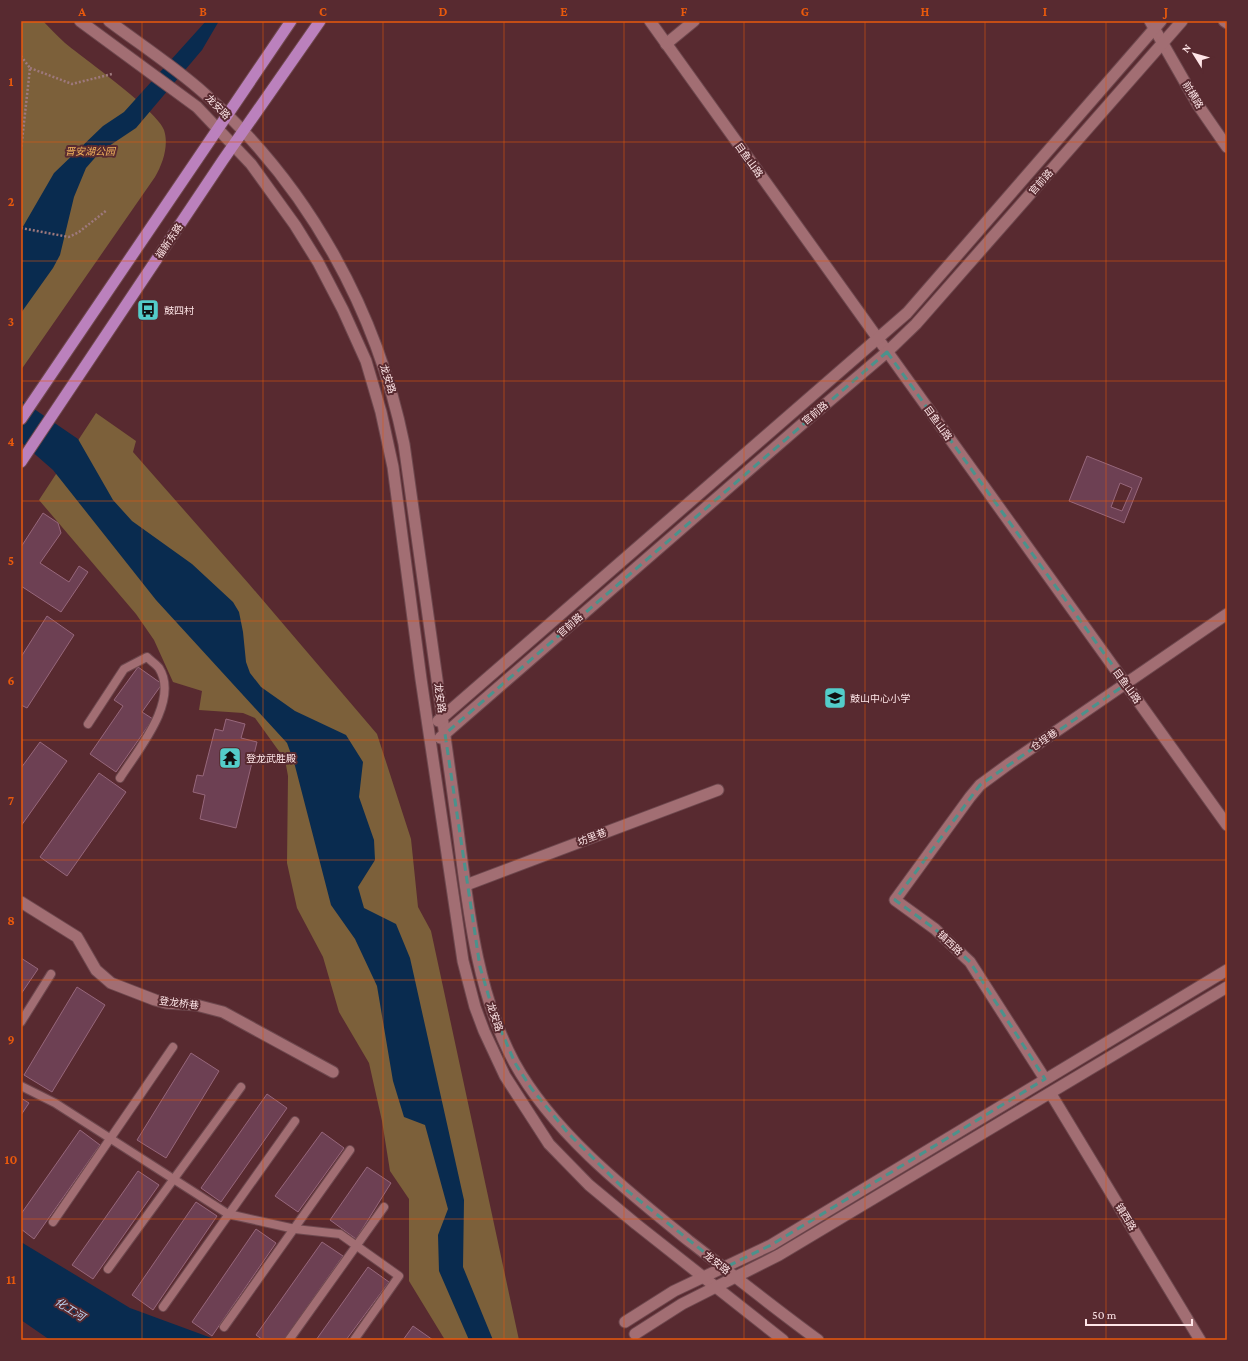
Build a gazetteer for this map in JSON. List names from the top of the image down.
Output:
{
  "streets": {
    "main road": [
      "前横路",
      "龙安路",
      "目鱼山路",
      "官前路",
      "福新东路",
      "仓埕巷",
      "坊里巷",
      "镇西路",
      "登龙桥巷"
    ]
  },
  "crossings": [
    ["前横路", "官前路"],
    ["龙安路", "官前路"],
    ["龙安路", "福新东路"],
    ["龙安路", "坊里巷"],
    ["目鱼山路", "官前路"],
    ["目鱼山路", "仓埕巷"],
    ["仓埕巷", "镇西路"]
  ],
  "water": ["化工河"],
  "parks": ["晋安湖公园"],
  "places": {
    "bus stop": ["鼓四村"],
    "school or university": ["鼓山中心小学"],
    "temple": ["登龙武胜殿"]
  },
  "scale_bar": "50 m",
  "north": "top left",
  "grid": {
    "columns": [
      "A",
      "B",
      "C",
      "D",
      "E",
      "F",
      "G",
      "H",
      "I",
      "J"
    ],
    "rows": [
      "1",
      "2",
      "3",
      "4",
      "5",
      "6",
      "7",
      "8",
      "9",
      "10",
      "11"
    ]
  }
}
